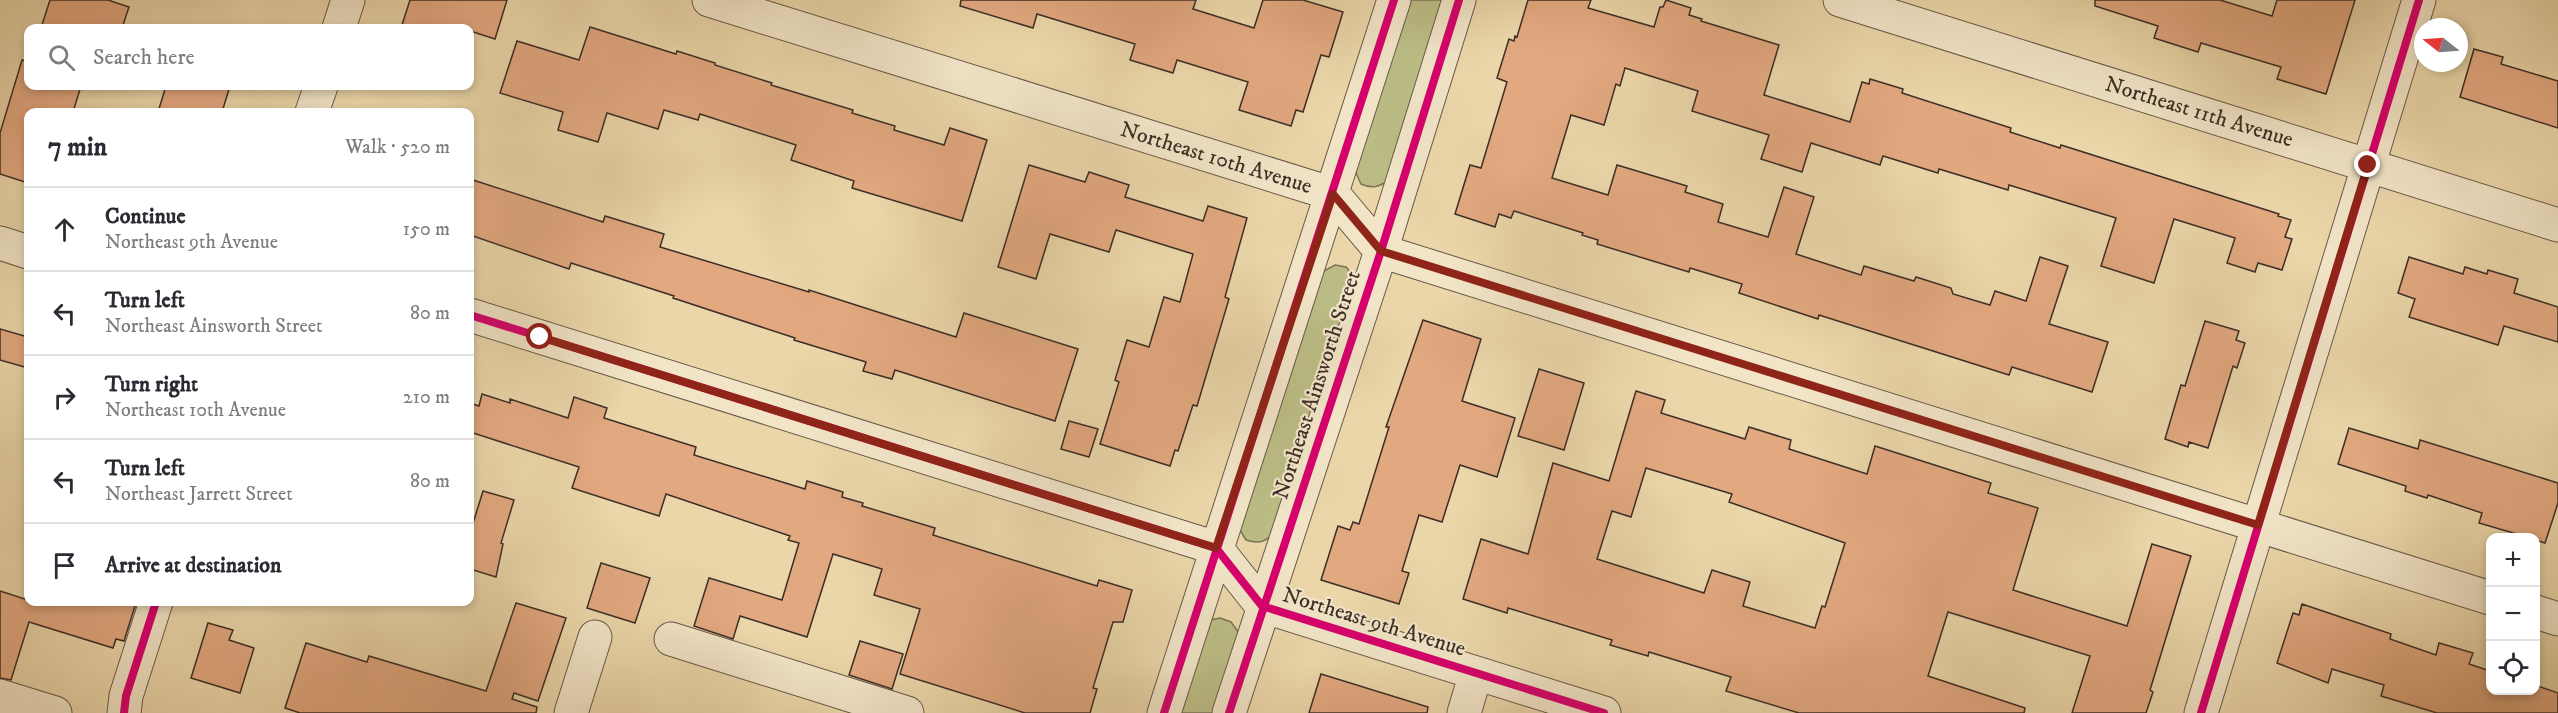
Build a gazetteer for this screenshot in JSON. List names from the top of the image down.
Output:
{
  "streets": {
    "street": [
      "Northeast 11th Avenue",
      "Northeast 10th Avenue",
      "Northeast Ainsworth Street",
      "Northeast 9th Avenue"
    ]
  },
  "crossings": [
    ["Northeast 10th Avenue", "Northeast Ainsworth Street"],
    ["Northeast Ainsworth Street", "Northeast 9th Avenue"]
  ],
  "north": "left",
  "page": {
    "search": "Search here",
    "heading": ["7 min", "Walk · 520 m"],
    "list": [
      ["Continue", "Northeast 9th Avenue", "150 m"],
      ["Turn left", "Northeast Ainsworth Street", "80 m"],
      ["Turn right", "Northeast 10th Avenue", "210 m"],
      ["Turn left", "Northeast Jarrett Street", "80 m"],
      "Arrive at destination"
    ],
    "map_buttons": ["+", "−"]
  }
}
